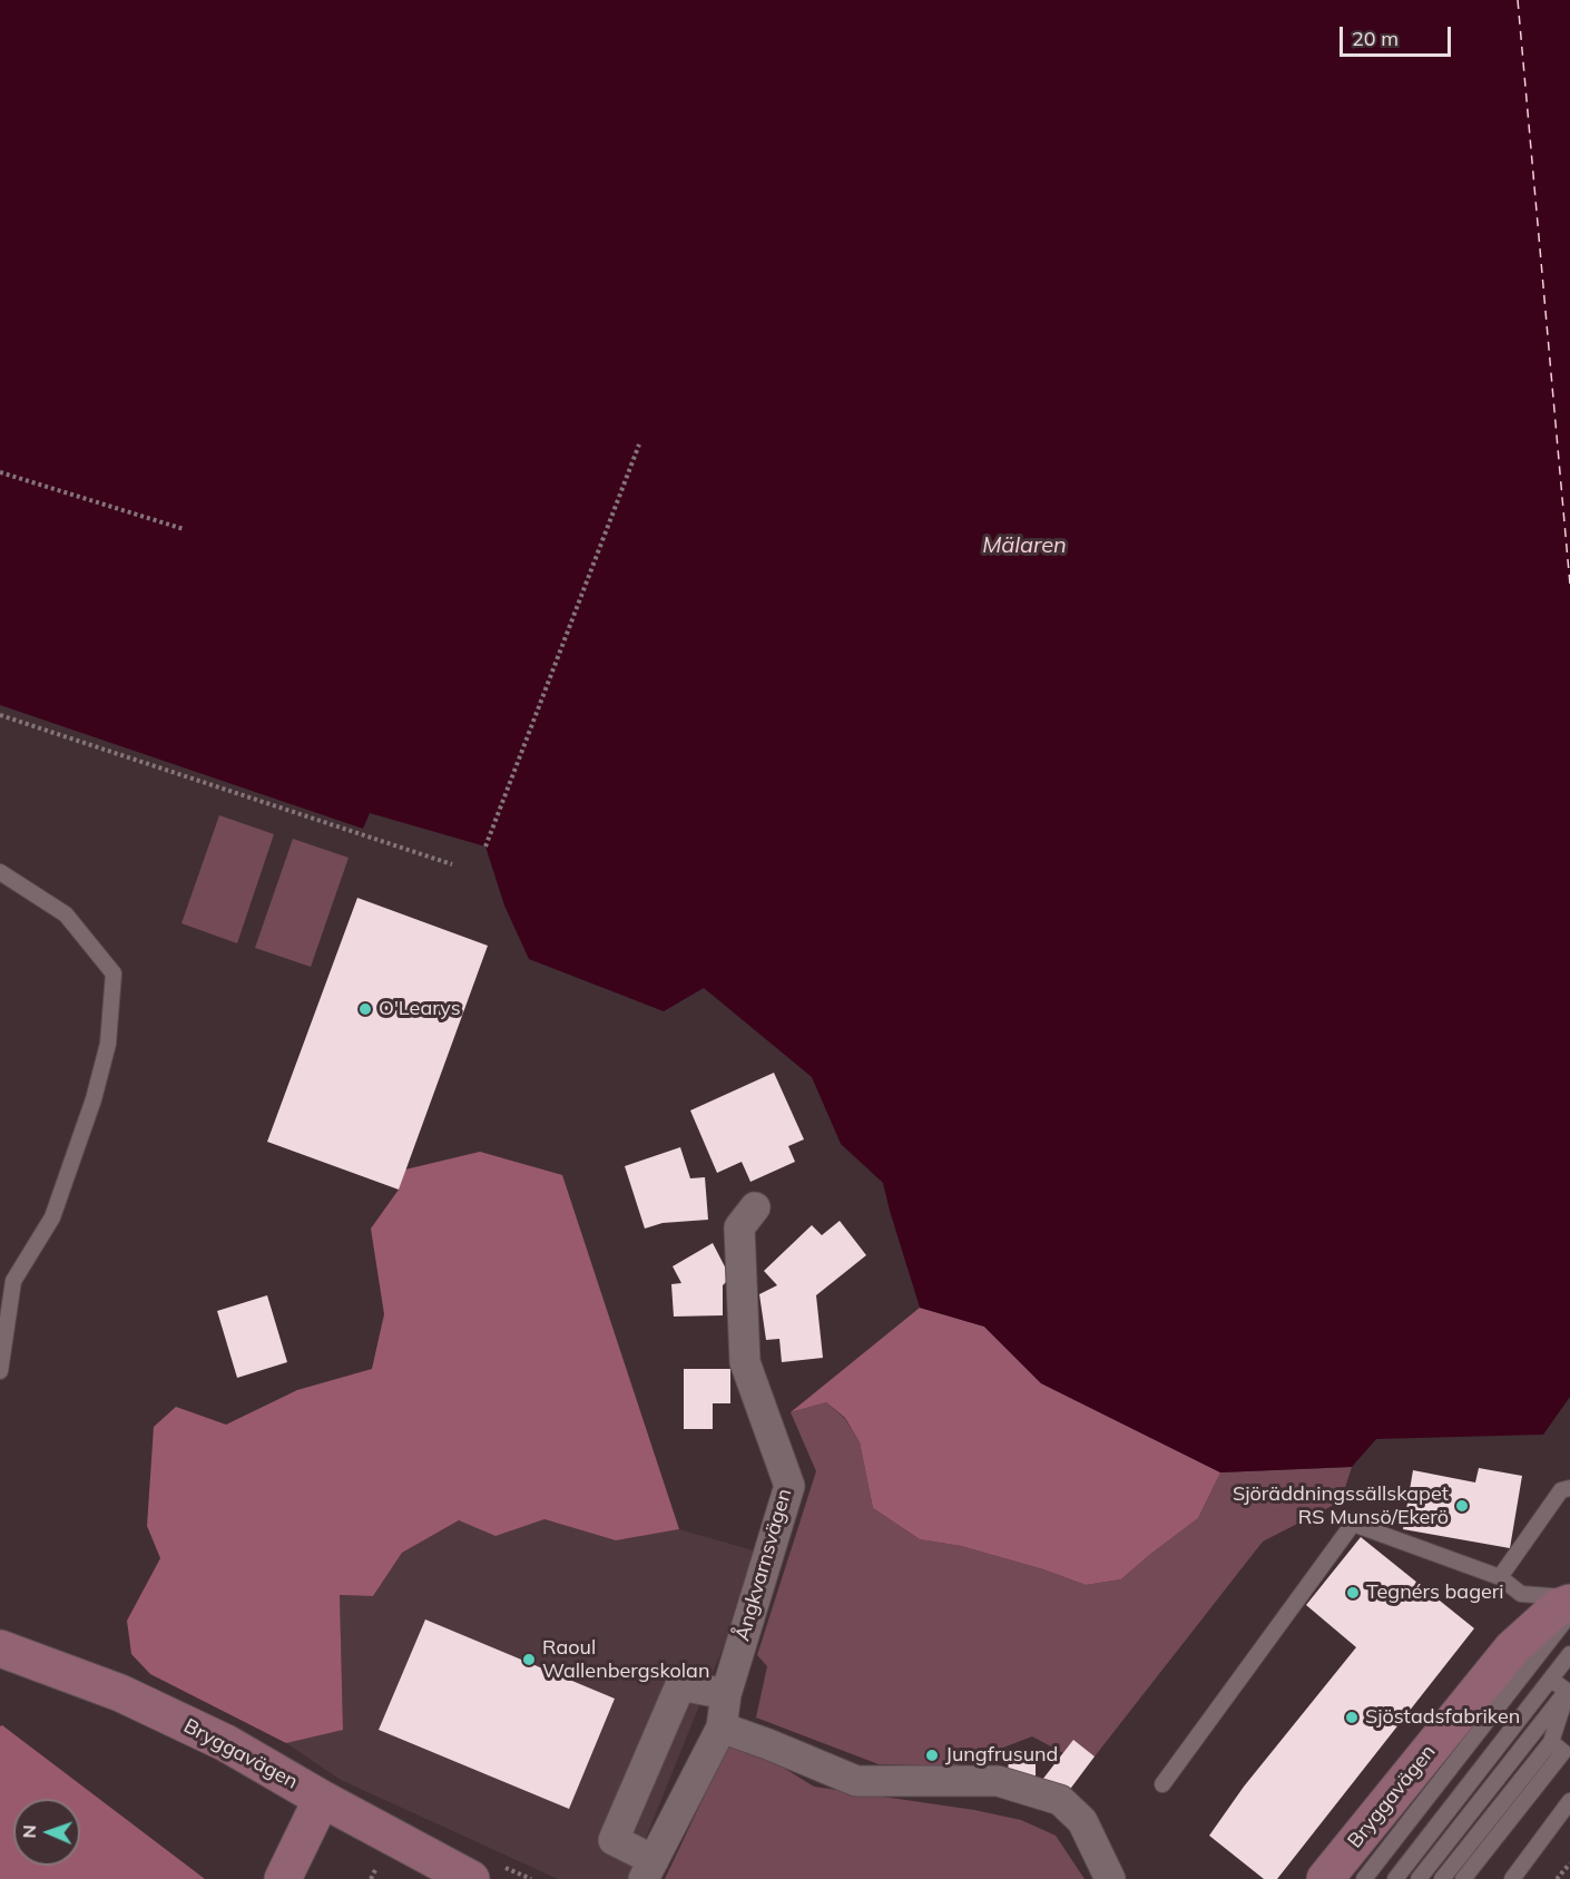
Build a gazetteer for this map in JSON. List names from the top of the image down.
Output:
{
  "streets": {
    "main road": ["Bryggavägen"],
    "street": ["Ångkvarnsvägen"]
  },
  "water": ["Mälaren"],
  "places": [
    "O'Learys",
    "Sjöräddningssällskapet RS Munsö/Ekerö",
    "Tegnérs bageri",
    "Raoul Wallenbergskolan",
    "Sjöstadsfabriken",
    "Jungfrusund"
  ],
  "scale_bar": "20 m",
  "north": "left"
}
